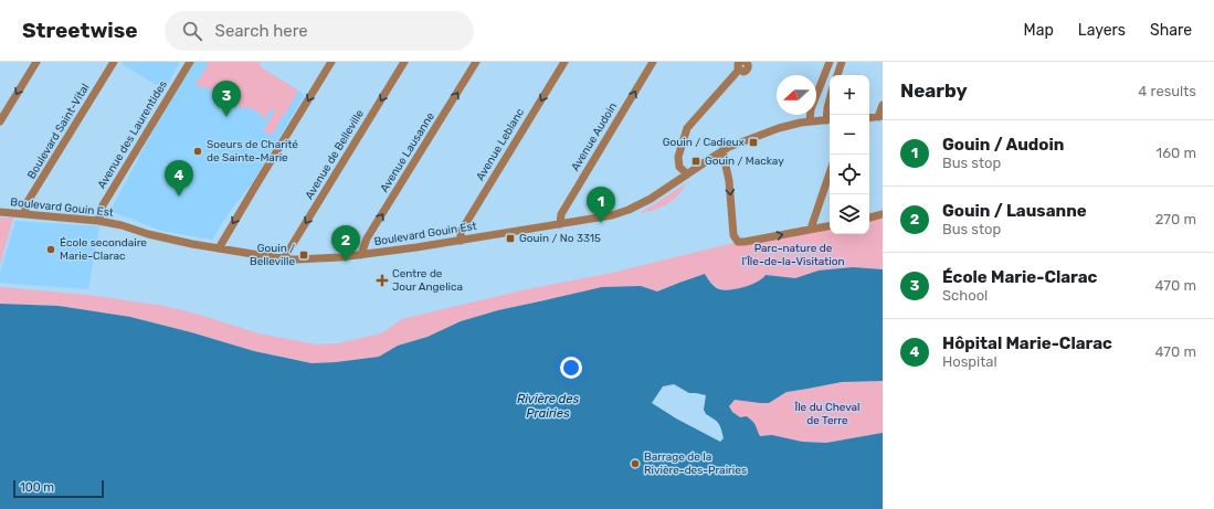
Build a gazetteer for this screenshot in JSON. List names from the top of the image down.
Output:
{
  "streets": {
    "street": [
      "Boulevard Saint-Vital",
      "Avenue des Laurentides",
      "Avenue Audoin",
      "Avenue Leblanc",
      "Avenue Lausanne",
      "Avenue de Belleville",
      "Boulevard Gouin Est"
    ]
  },
  "crossings": [
    ["Boulevard Saint-Vital", "Boulevard Gouin Est"],
    ["Avenue des Laurentides", "Boulevard Gouin Est"],
    ["Avenue Audoin", "Boulevard Gouin Est"],
    ["Avenue Leblanc", "Boulevard Gouin Est"],
    ["Avenue Lausanne", "Boulevard Gouin Est"],
    ["Avenue de Belleville", "Boulevard Gouin Est"]
  ],
  "one_way": ["Avenue Leblanc", "Avenue Lausanne"],
  "water": ["Rivière des Prairies"],
  "parks": ["Parc-nature de l'Île-de-la-Visitation", "Île du Cheval de Terre"],
  "places": {
    "transit": [
      "Gouin / Cadieux",
      "Gouin / Mackay",
      "Gouin / No 3315",
      "Gouin / Belleville"
    ],
    "other": ["Soeurs de Charité de Sainte-Marie", "École secondaire Marie-Clarac", "Barrage de la Rivière-des-Prairies"],
    "health": ["Centre de Jour Angelica"]
  },
  "scale_bar": "100 m",
  "north": "left",
  "page": {
    "header": "Streetwise",
    "search": "Search here",
    "nav": ["Map", "Layers", "Share"],
    "heading": ["Nearby", "4 results"],
    "map_buttons": ["+", "−"],
    "pins": [
      "3",
      "4",
      "1",
      "2"
    ],
    "list": [
      {
        "mark": "1",
        "name": "Gouin / Audoin",
        "note": "Bus stop",
        "value": "160 m"
      },
      {
        "mark": "2",
        "name": "Gouin / Lausanne",
        "note": "Bus stop",
        "value": "270 m"
      },
      {
        "mark": "3",
        "name": "École Marie-Clarac",
        "note": "School",
        "value": "470 m"
      },
      {
        "mark": "4",
        "name": "Hôpital Marie-Clarac",
        "note": "Hospital",
        "value": "470 m"
      }
    ],
    "scale": "100 m"
  }
}
